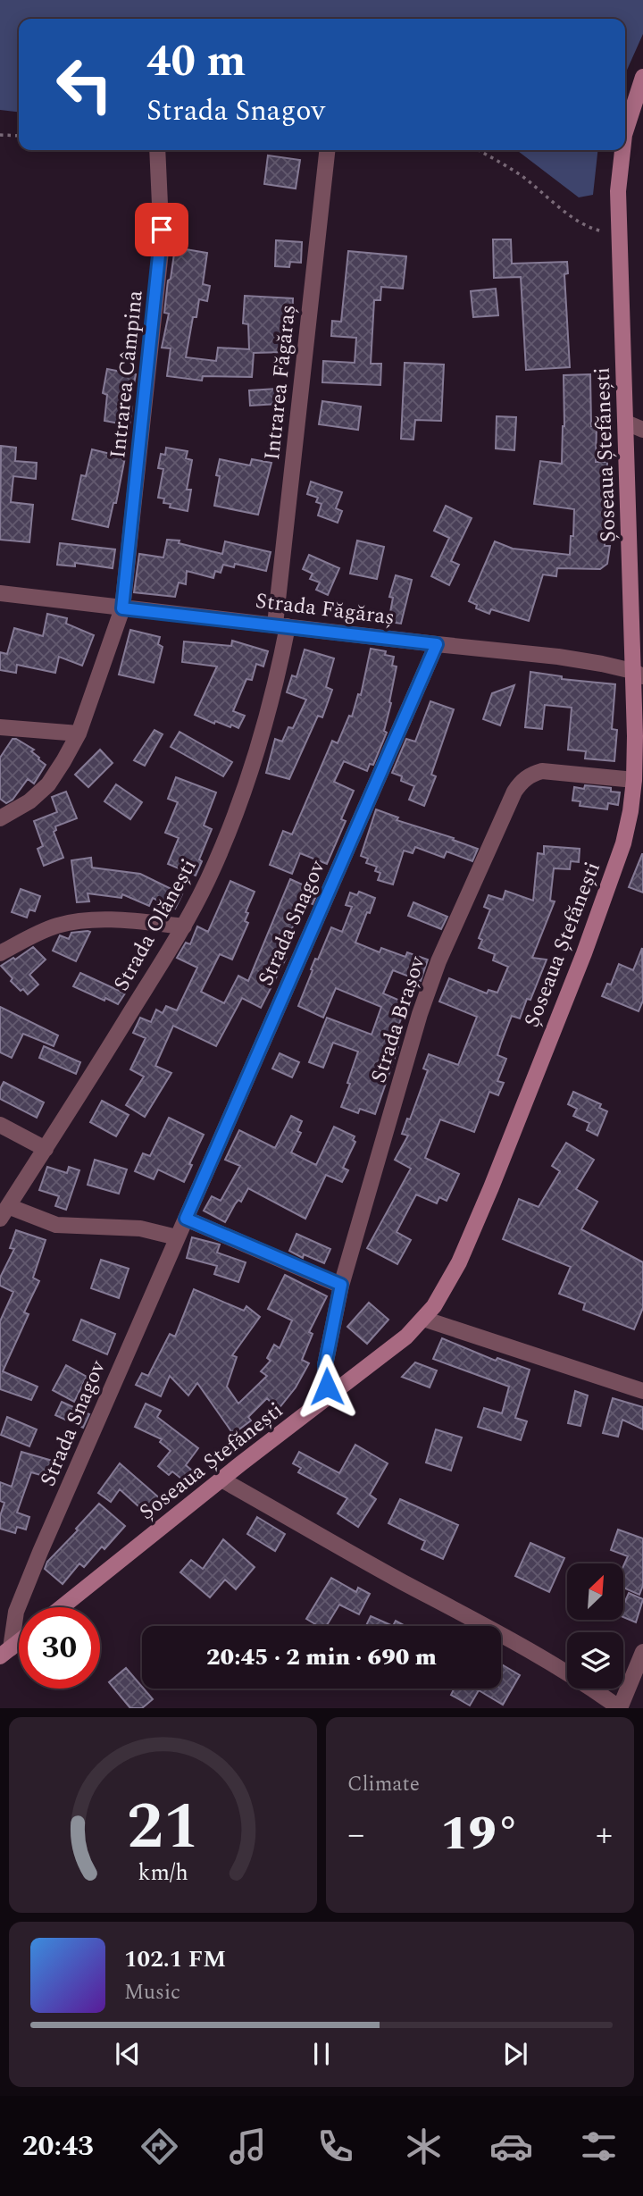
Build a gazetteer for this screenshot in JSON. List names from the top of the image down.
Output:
{
  "streets": {
    "main road": ["Șoseaua Ștefănești"],
    "street": [
      "Intrarea Câmpina",
      "Intrarea Făgăraș",
      "Strada Făgăraș",
      "Strada Snagov",
      "Strada Olănești",
      "Strada Brașov"
    ]
  },
  "crossings": [
    ["Intrarea Câmpina", "Strada Făgăraș"],
    ["Intrarea Făgăraș", "Strada Făgăraș"],
    ["Intrarea Făgăraș", "Strada Olănești"],
    ["Șoseaua Ștefănești", "Strada Făgăraș"],
    ["Șoseaua Ștefănești", "Strada Brașov"],
    ["Strada Făgăraș", "Strada Snagov"],
    ["Strada Făgăraș", "Strada Olănești"]
  ],
  "north": "top right",
  "page": {
    "turn": ["40 m", "Strada Snagov"],
    "limit": "30",
    "trip": "20:45 · 2 min · 690 m",
    "tile": "Climate",
    "heat": ["−", "19°", "+"],
    "song": ["102.1 FM", "Music"],
    "tabs": "20:43",
    "gauge": ["21", "km/h"]
  }
}
